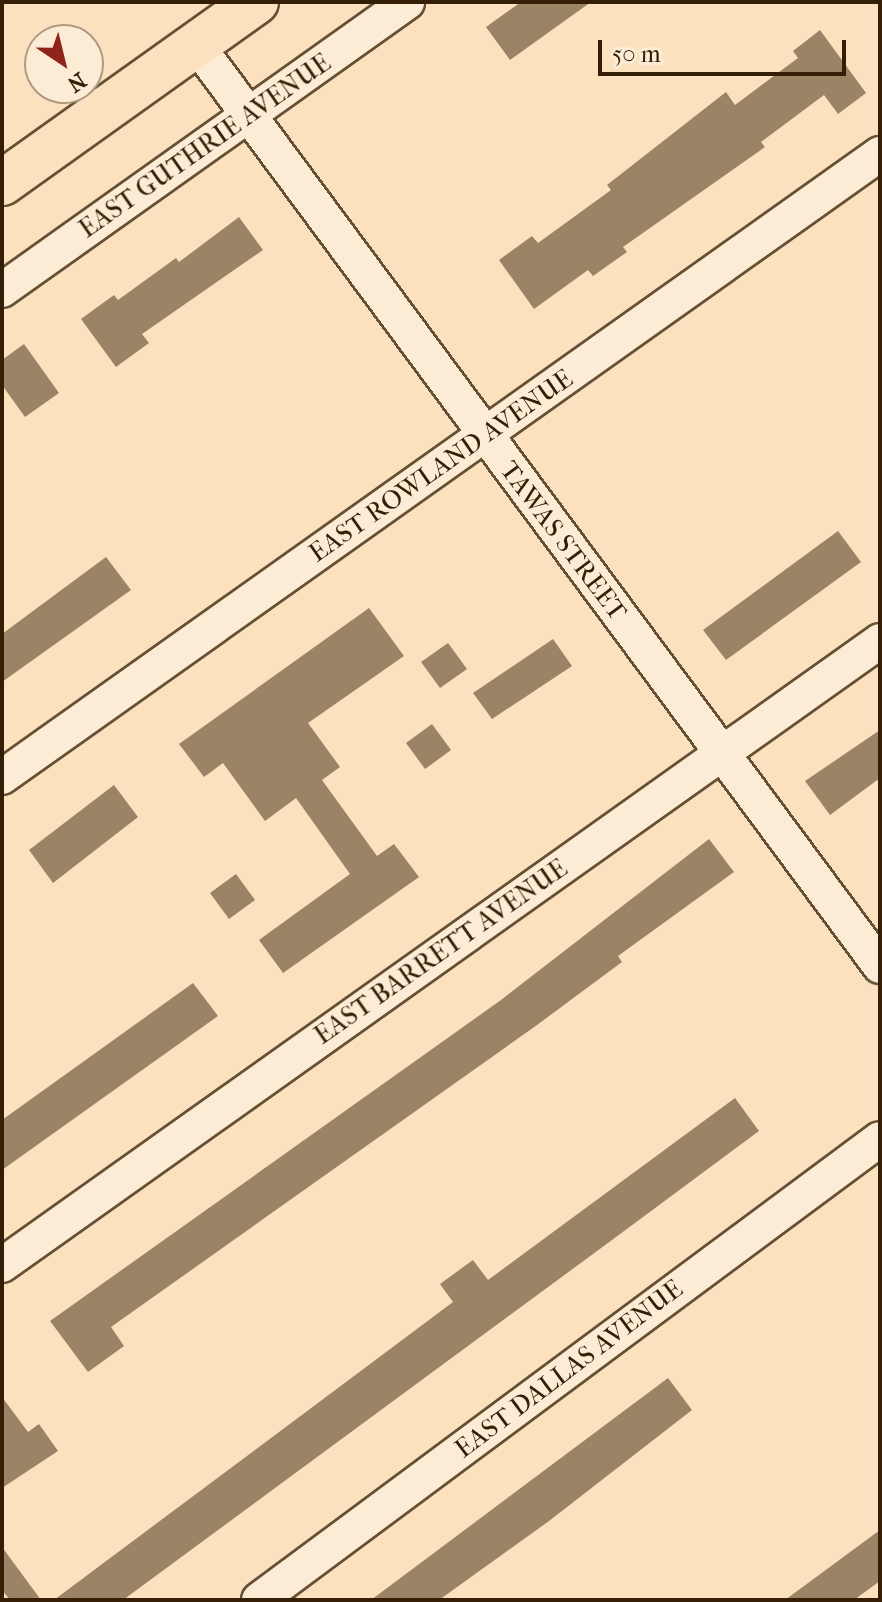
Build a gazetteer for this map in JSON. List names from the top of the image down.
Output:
{
  "streets": {
    "street": [
      "EAST GUTHRIE AVENUE",
      "EAST ROWLAND AVENUE",
      "TAWAS STREET",
      "EAST BARRETT AVENUE",
      "EAST DALLAS AVENUE"
    ]
  },
  "crossings": [
    ["EAST GUTHRIE AVENUE", "TAWAS STREET"],
    ["EAST ROWLAND AVENUE", "TAWAS STREET"],
    ["TAWAS STREET", "EAST BARRETT AVENUE"]
  ],
  "scale_bar": "50 m",
  "north": "bottom right"
}
